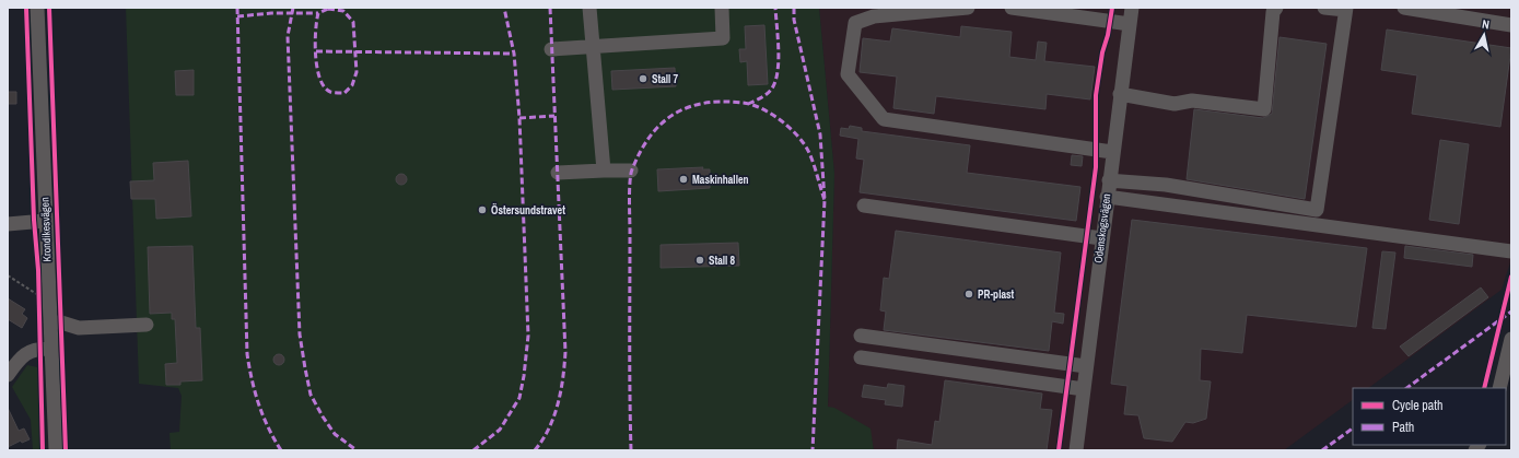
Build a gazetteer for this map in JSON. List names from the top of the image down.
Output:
{
  "streets": {
    "street": ["Odenskogsvägen", "Krondikesvägen"]
  },
  "places": [
    "Stall 7",
    "Maskinhallen",
    "Östersundstravet",
    "Stall 8",
    "PR-plast"
  ],
  "legend": ["Cycle path", "Path"],
  "north": "top"
}
